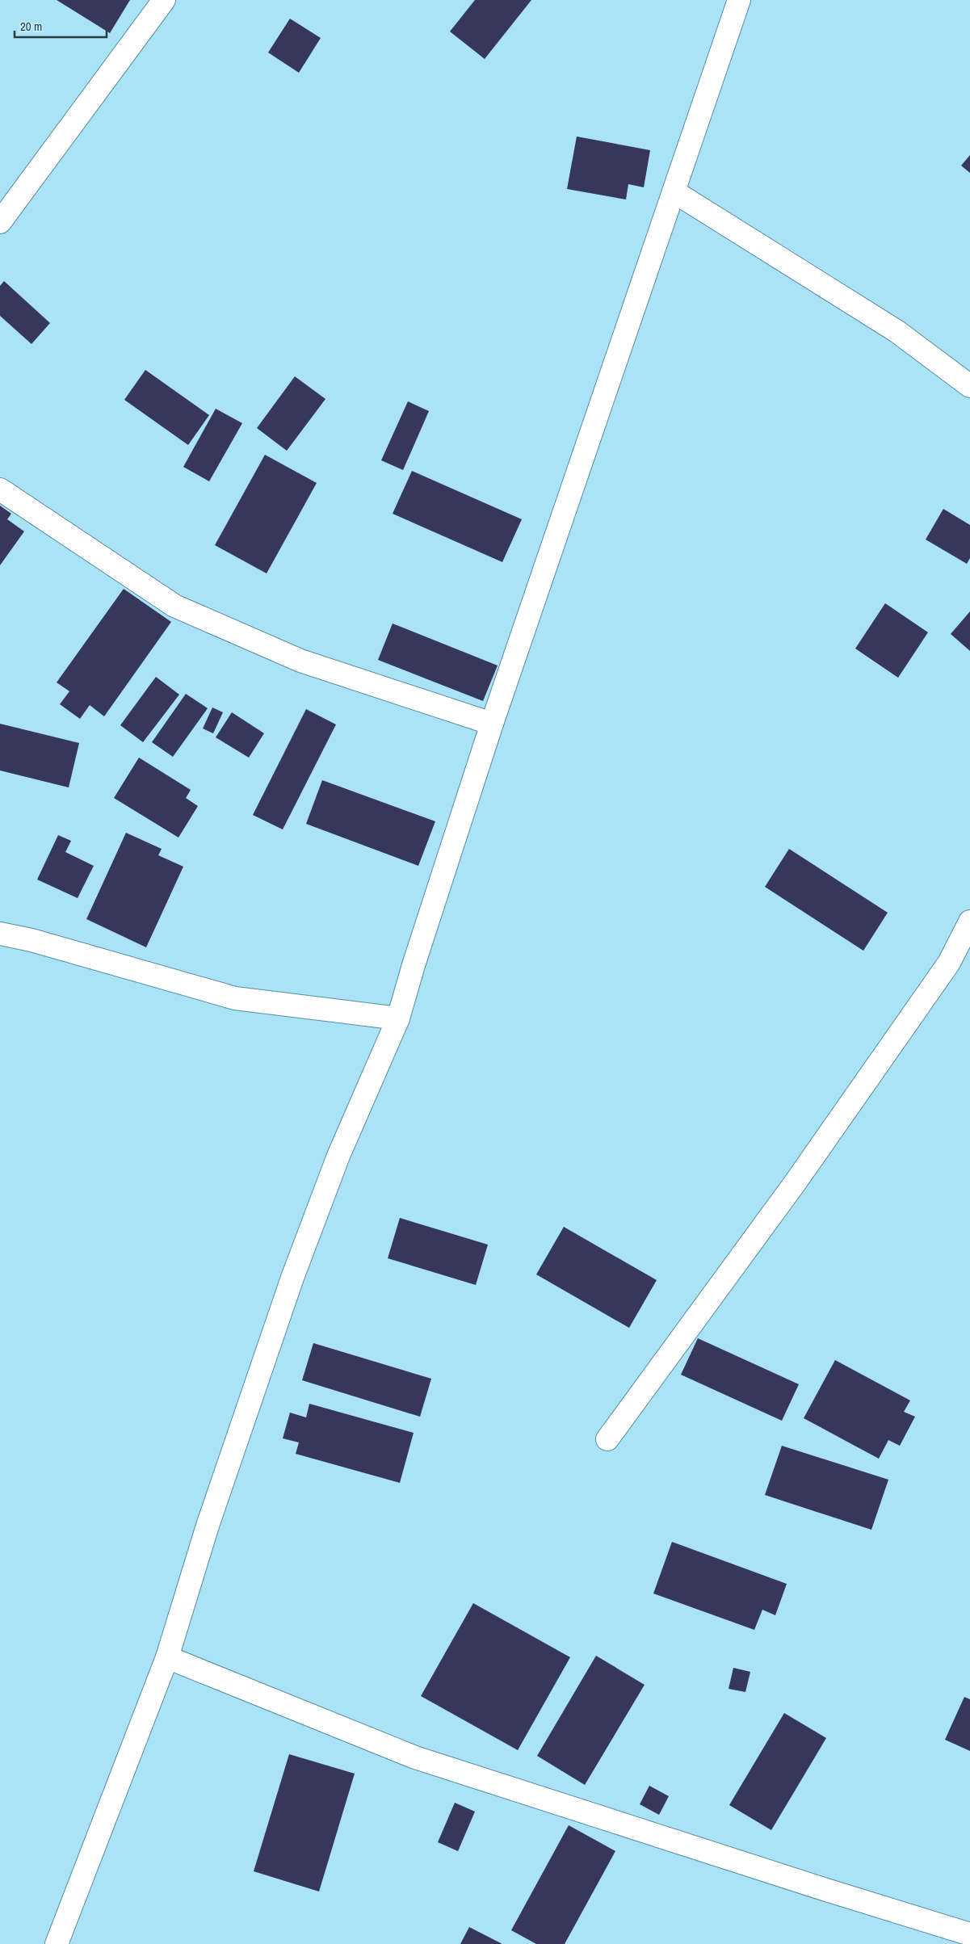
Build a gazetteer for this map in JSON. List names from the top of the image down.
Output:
{
  "scale_bar": "20 m"
}
